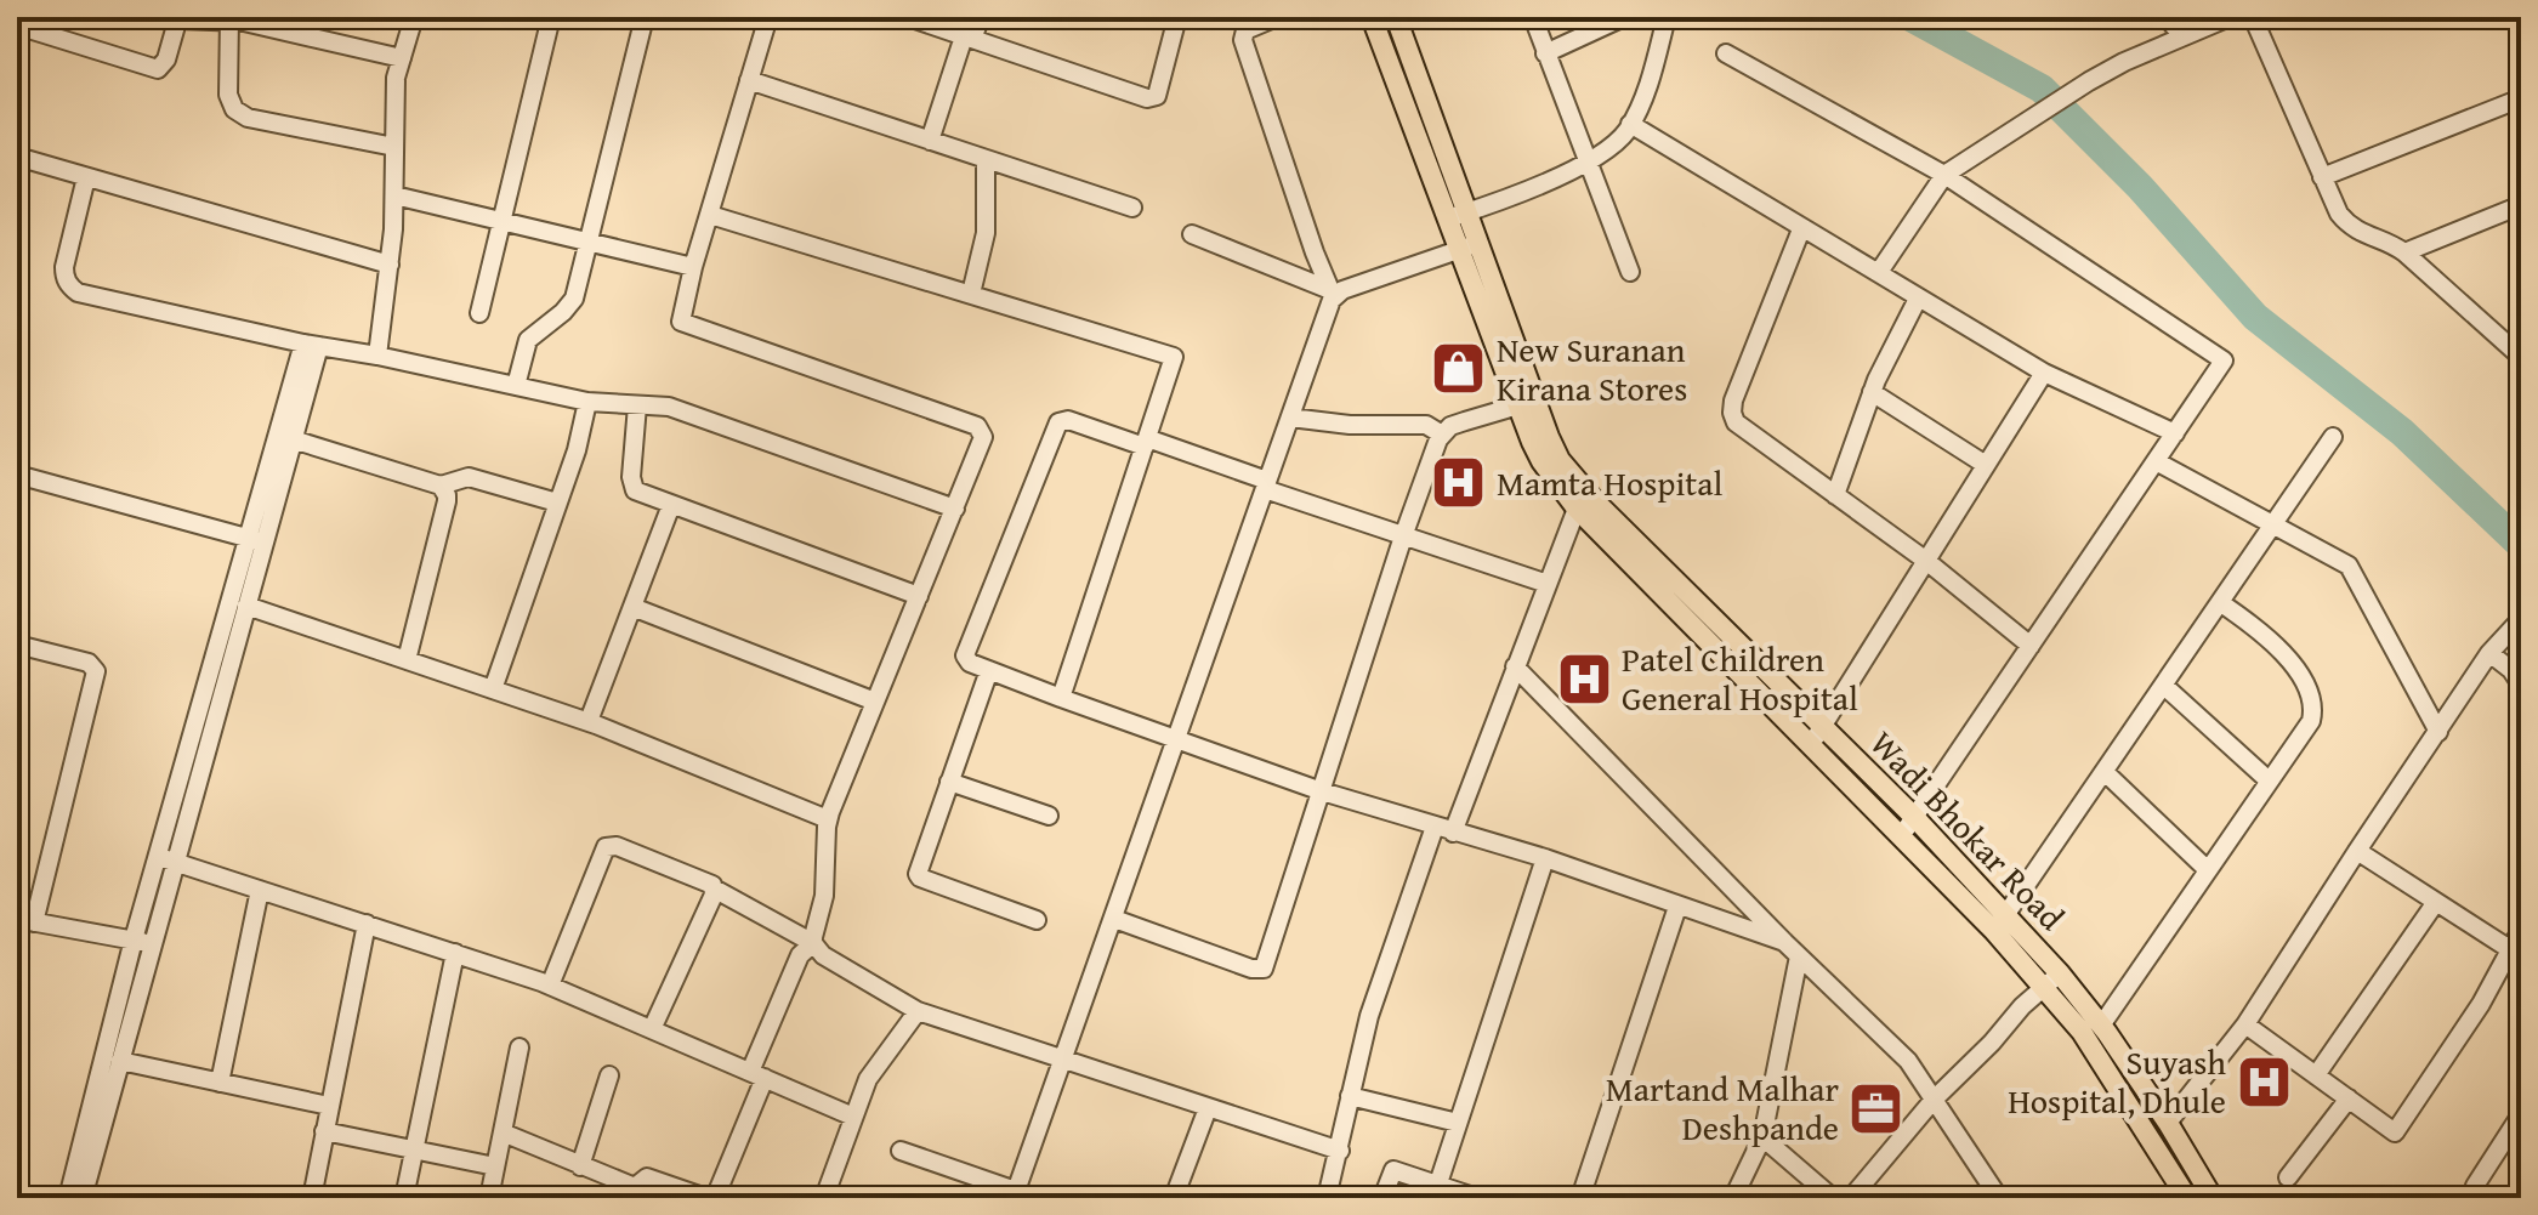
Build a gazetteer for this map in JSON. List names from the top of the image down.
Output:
{
  "streets": {
    "main road": ["Wadi Bhokar Road"]
  },
  "places": {
    "shop": ["New Suranan Kirana Stores"],
    "hospital": ["Mamta Hospital", "Patel Children General Hospital", "Suyash Hospital, Dhule"],
    "office": ["Martand Malhar Deshpande"]
  }
}
